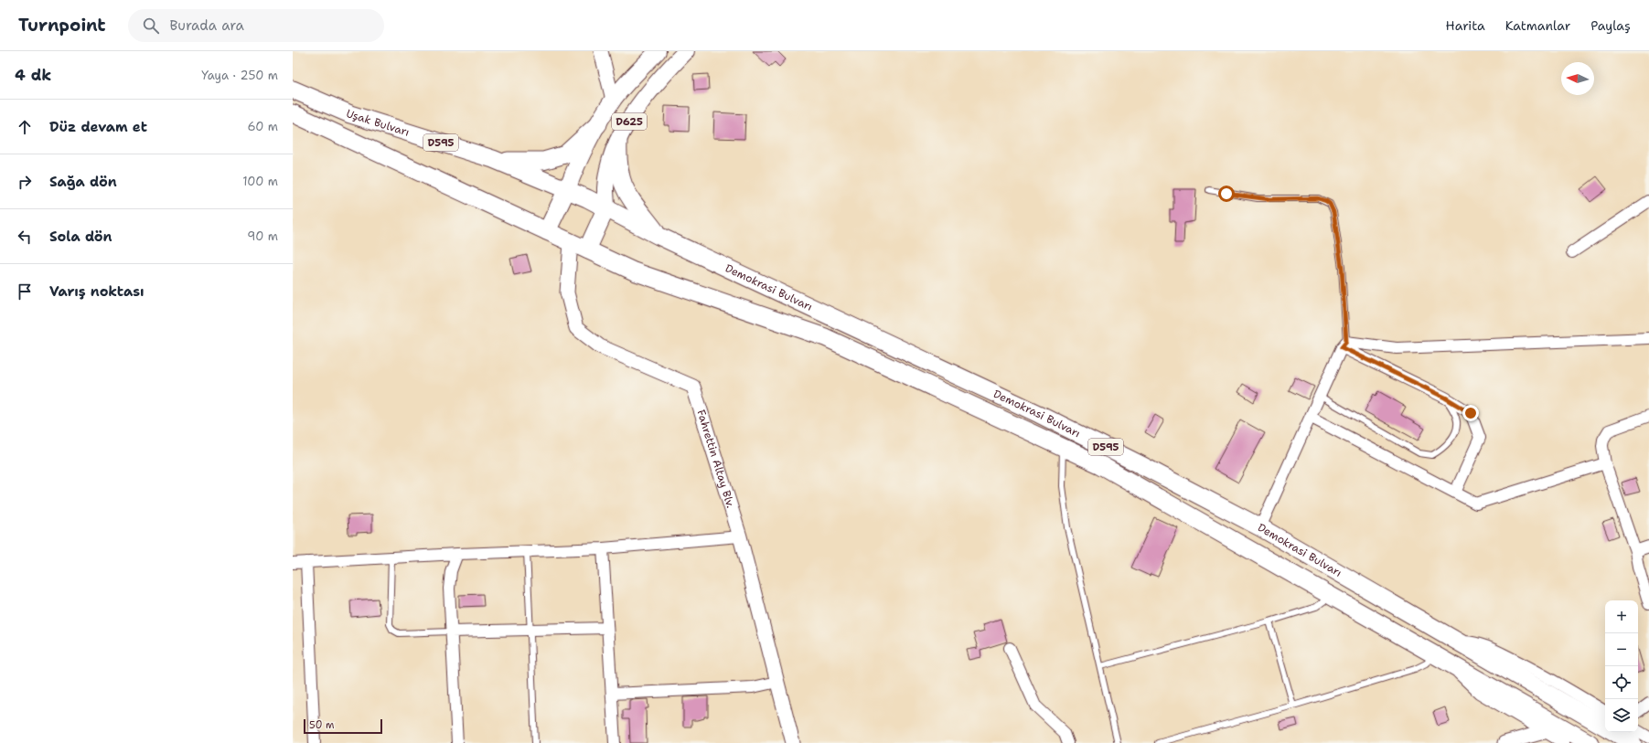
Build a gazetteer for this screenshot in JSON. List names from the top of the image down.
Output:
{
  "streets": {
    "highway": ["Uşak Bulvarı", "D595", "Demokrasi Bulvarı"],
    "main road": ["D625"],
    "street": ["Fahrettin Altay Blv."]
  },
  "crossings": [
    ["D625", "Uşak Bulvarı"],
    ["D625", "Demokrasi Bulvarı"],
    ["Uşak Bulvarı", "Demokrasi Bulvarı"],
    ["Uşak Bulvarı", "Fahrettin Altay Blv."],
    ["Demokrasi Bulvarı", "Fahrettin Altay Blv."]
  ],
  "scale_bar": "50 m",
  "north": "left",
  "page": {
    "header": "Turnpoint",
    "search": "Burada ara",
    "nav": ["Harita", "Katmanlar", "Paylaş"],
    "heading": ["4 dk", "Yaya · 250 m"],
    "list": [
      ["Düz devam et", "60 m"],
      ["Sağa dön", "100 m"],
      ["Sola dön", "90 m"],
      "Varış noktası"
    ],
    "map_buttons": ["+", "−"],
    "scale": "50 m"
  }
}
